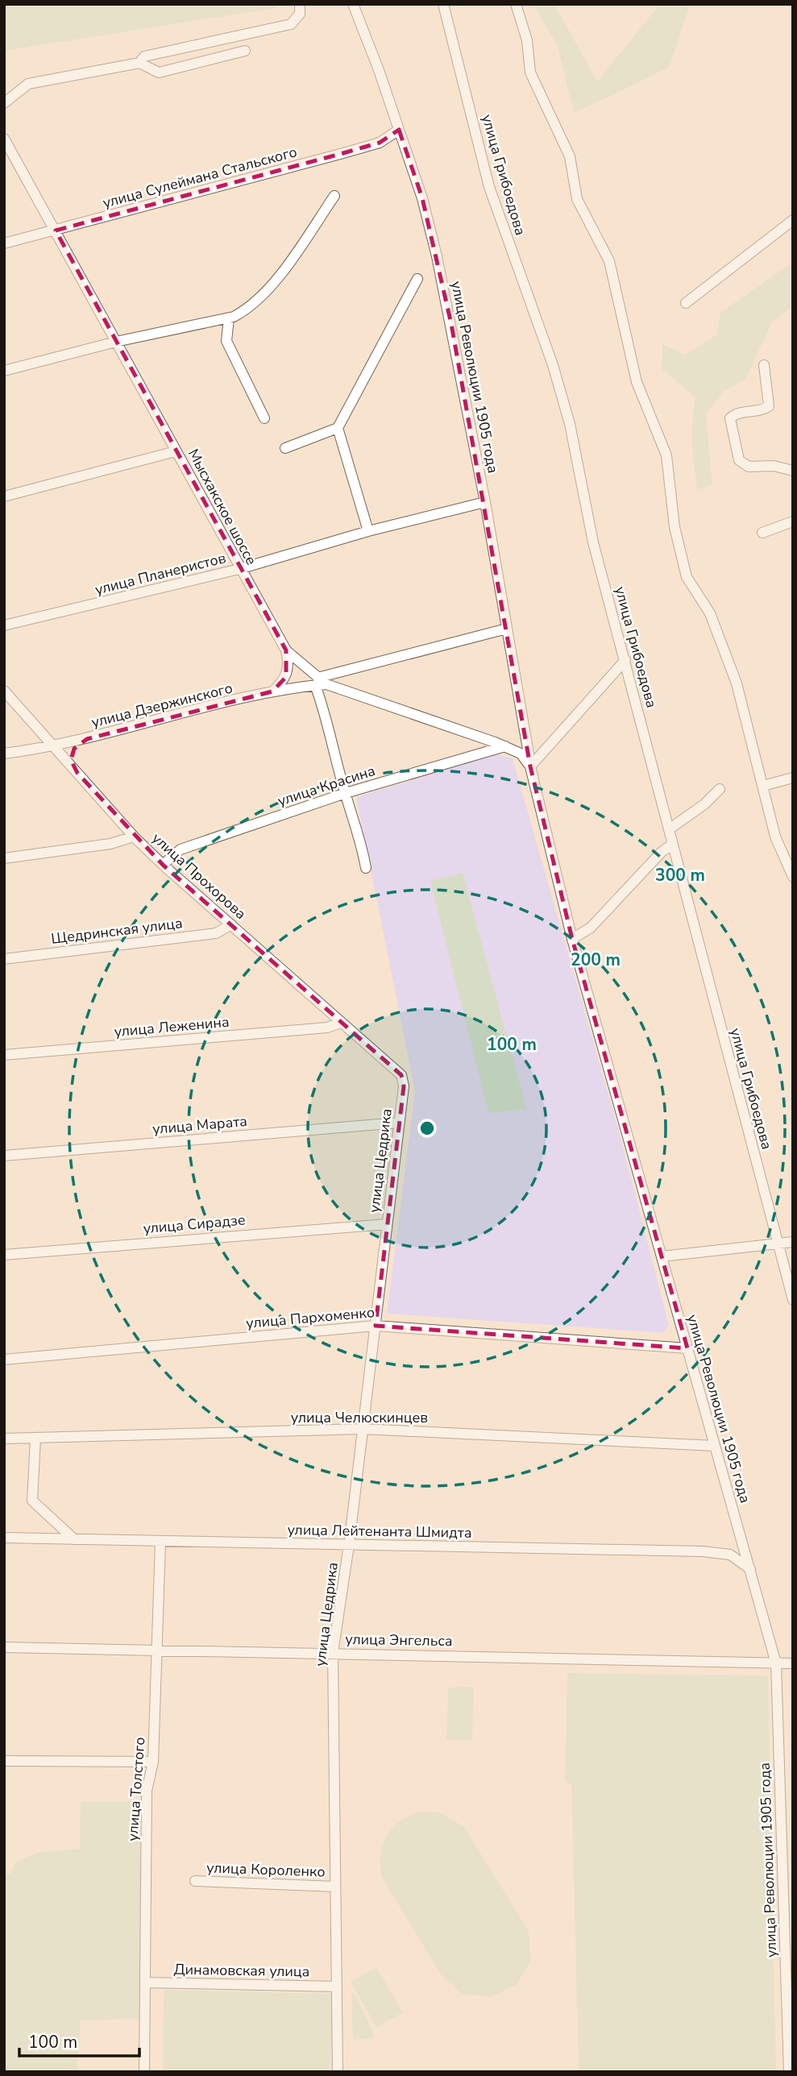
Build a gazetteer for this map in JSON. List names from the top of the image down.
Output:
{
  "streets": {
    "street": [
      "улица Грибоедова",
      "улица Сулеймана Стальского",
      "улица Революции 1905 года",
      "Мысхакское шоссе",
      "улица Планеристов",
      "улица Дзержинского",
      "улица Красина",
      "улица Прохорова",
      "Щедринская улица",
      "улица Леженина",
      "улица Марата",
      "улица Цедрика",
      "улица Сирадзе",
      "улица Пархоменко",
      "улица Челюскинцев",
      "улица Лейтенанта Шмидта",
      "улица Энгельса",
      "улица Толстого",
      "улица Короленко",
      "Динамовская улица"
    ]
  },
  "crossings": [
    ["улица Сулеймана Стальского", "улица Революции 1905 года"],
    ["улица Сулеймана Стальского", "Мысхакское шоссе"],
    ["улица Революции 1905 года", "Мысхакское шоссе"],
    ["улица Революции 1905 года", "улица Планеристов"],
    ["улица Революции 1905 года", "улица Дзержинского"],
    ["улица Революции 1905 года", "улица Пархоменко"],
    ["улица Революции 1905 года", "улица Челюскинцев"],
    ["улица Революции 1905 года", "улица Лейтенанта Шмидта"],
    ["улица Революции 1905 года", "улица Энгельса"],
    ["Мысхакское шоссе", "улица Планеристов"],
    ["Мысхакское шоссе", "улица Дзержинского"],
    ["Мысхакское шоссе", "улица Красина"],
    ["улица Дзержинского", "улица Прохорова"],
    ["улица Красина", "улица Прохорова"],
    ["улица Прохорова", "Щедринская улица"],
    ["улица Прохорова", "улица Леженина"],
    ["улица Прохорова", "улица Цедрика"],
    ["улица Марата", "улица Цедрика"],
    ["улица Цедрика", "улица Сирадзе"],
    ["улица Цедрика", "улица Пархоменко"],
    ["улица Цедрика", "улица Челюскинцев"],
    ["улица Цедрика", "улица Лейтенанта Шмидта"],
    ["улица Цедрика", "улица Энгельса"],
    ["улица Цедрика", "улица Короленко"],
    ["улица Цедрика", "Динамовская улица"],
    ["улица Лейтенанта Шмидта", "улица Толстого"],
    ["улица Энгельса", "улица Толстого"],
    ["улица Толстого", "Динамовская улица"]
  ],
  "scale_bar": "100 m",
  "rings": ["300 m", "200 m", "100 m"]
}
